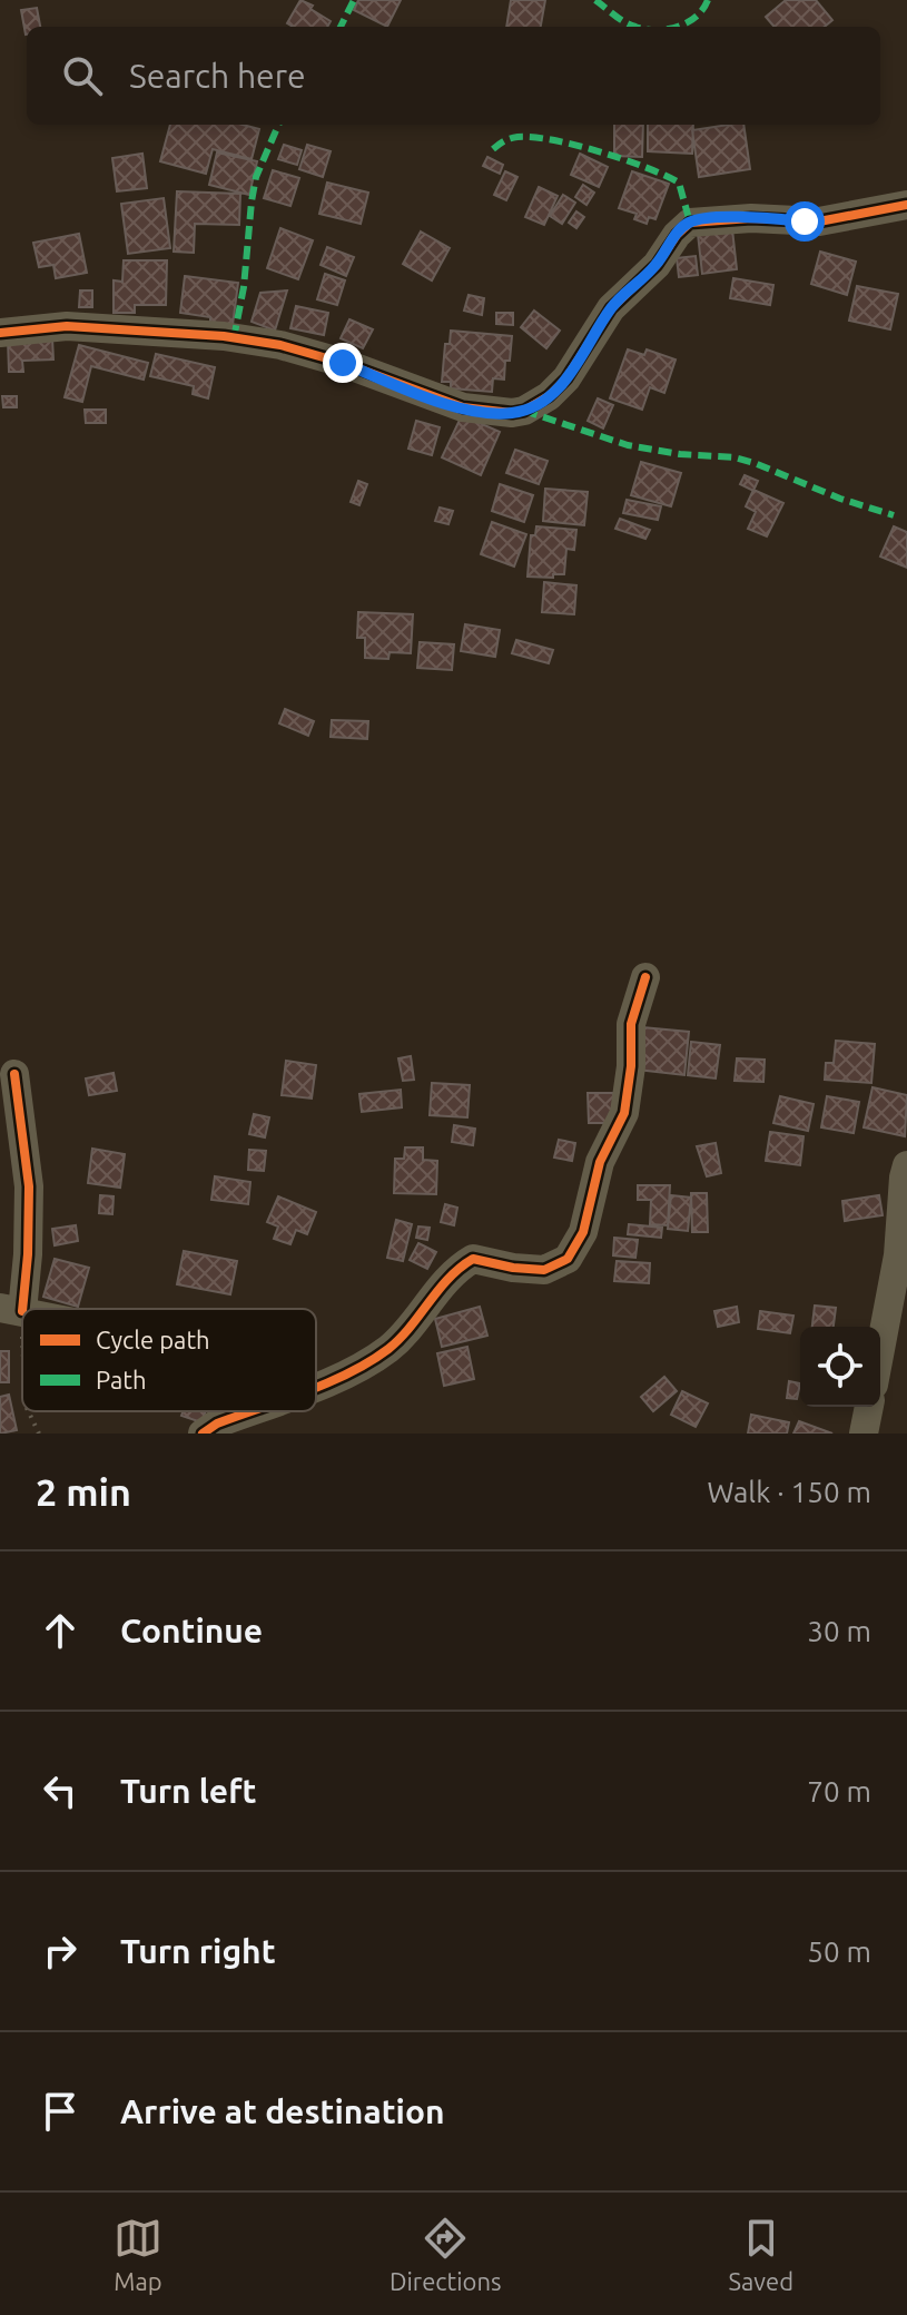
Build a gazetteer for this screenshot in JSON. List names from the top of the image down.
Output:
{
  "legend": ["Cycle path", "Path"],
  "page": {
    "search": "Search here",
    "heading": ["2 min", "Walk · 150 m"],
    "list": [
      ["Continue", "30 m"],
      ["Turn left", "70 m"],
      ["Turn right", "50 m"],
      "Arrive at destination"
    ],
    "nav": ["Map", "Directions", "Saved"]
  }
}
